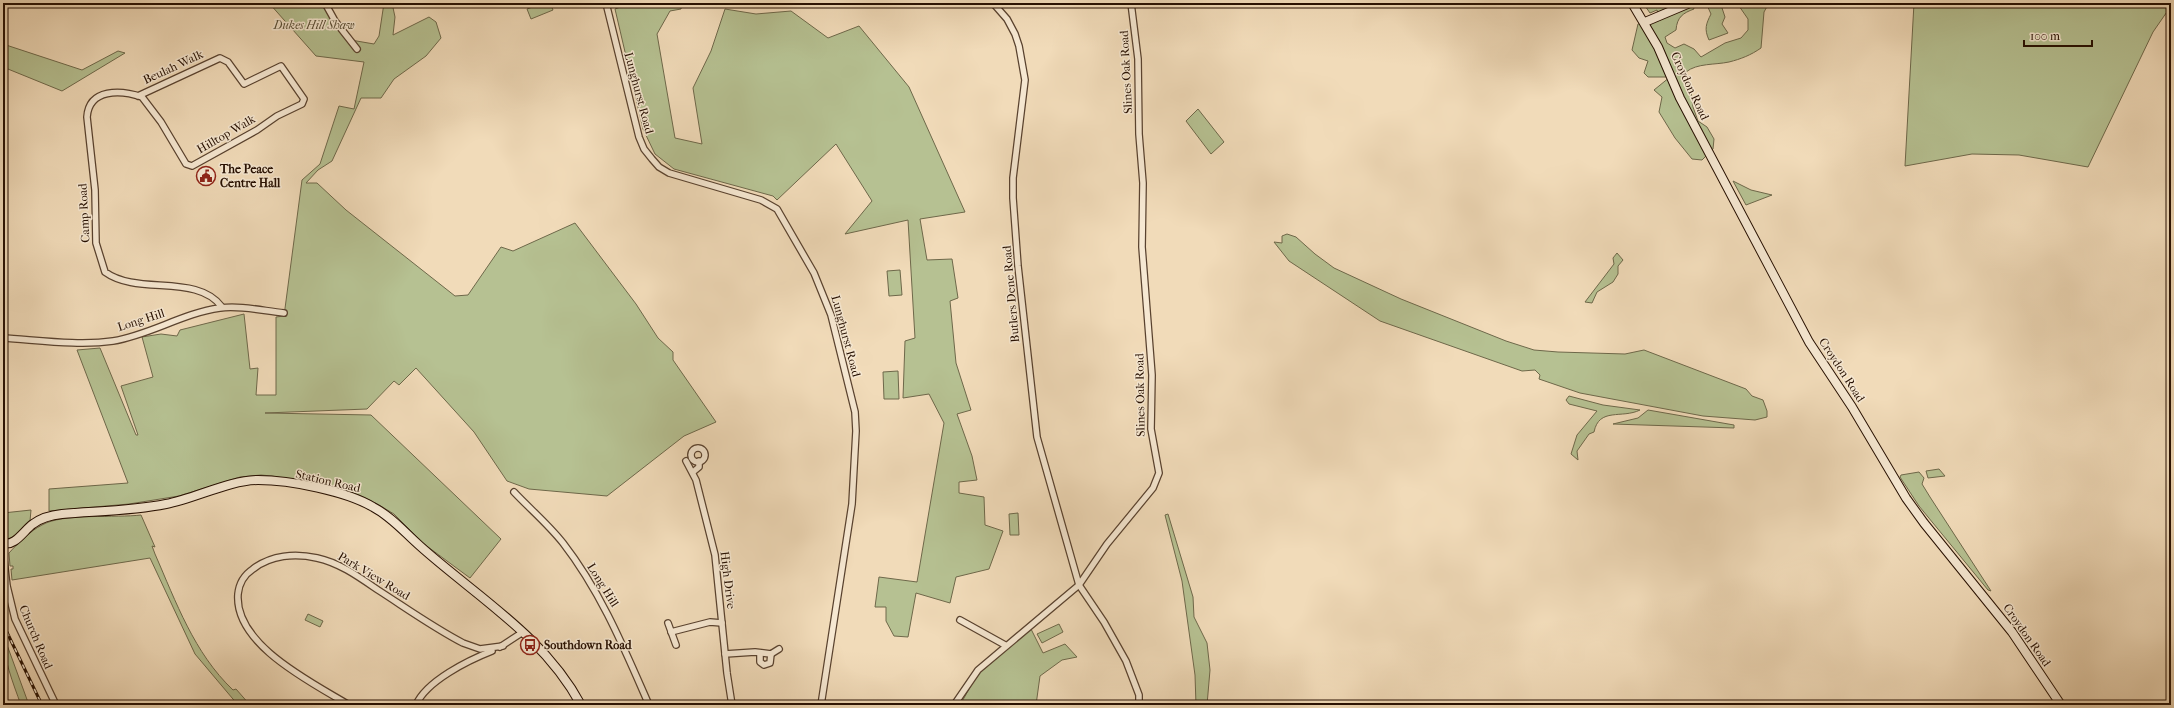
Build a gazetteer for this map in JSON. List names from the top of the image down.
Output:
{
  "streets": {
    "main road": ["Croydon Road", "Station Road"],
    "street": [
      "Beulah Walk",
      "Slines Oak Road",
      "Lunghurst Road",
      "Hilltop Walk",
      "Camp Road",
      "Butlers Dene Road",
      "Long Hill",
      "Park View Road",
      "High Drive",
      "Church Road"
    ]
  },
  "crossings": [
    ["Beulah Walk", "Hilltop Walk"],
    ["Beulah Walk", "Camp Road"],
    ["Slines Oak Road", "Butlers Dene Road"],
    ["Hilltop Walk", "Camp Road"],
    ["Camp Road", "Long Hill"],
    ["Station Road", "Church Road"]
  ],
  "parks": ["Dukes Hill Shaw"],
  "places": {
    "public building": ["The Peace Centre Hall"],
    "bus stop": ["Southdown Road"]
  },
  "scale_bar": "100 m"
}
